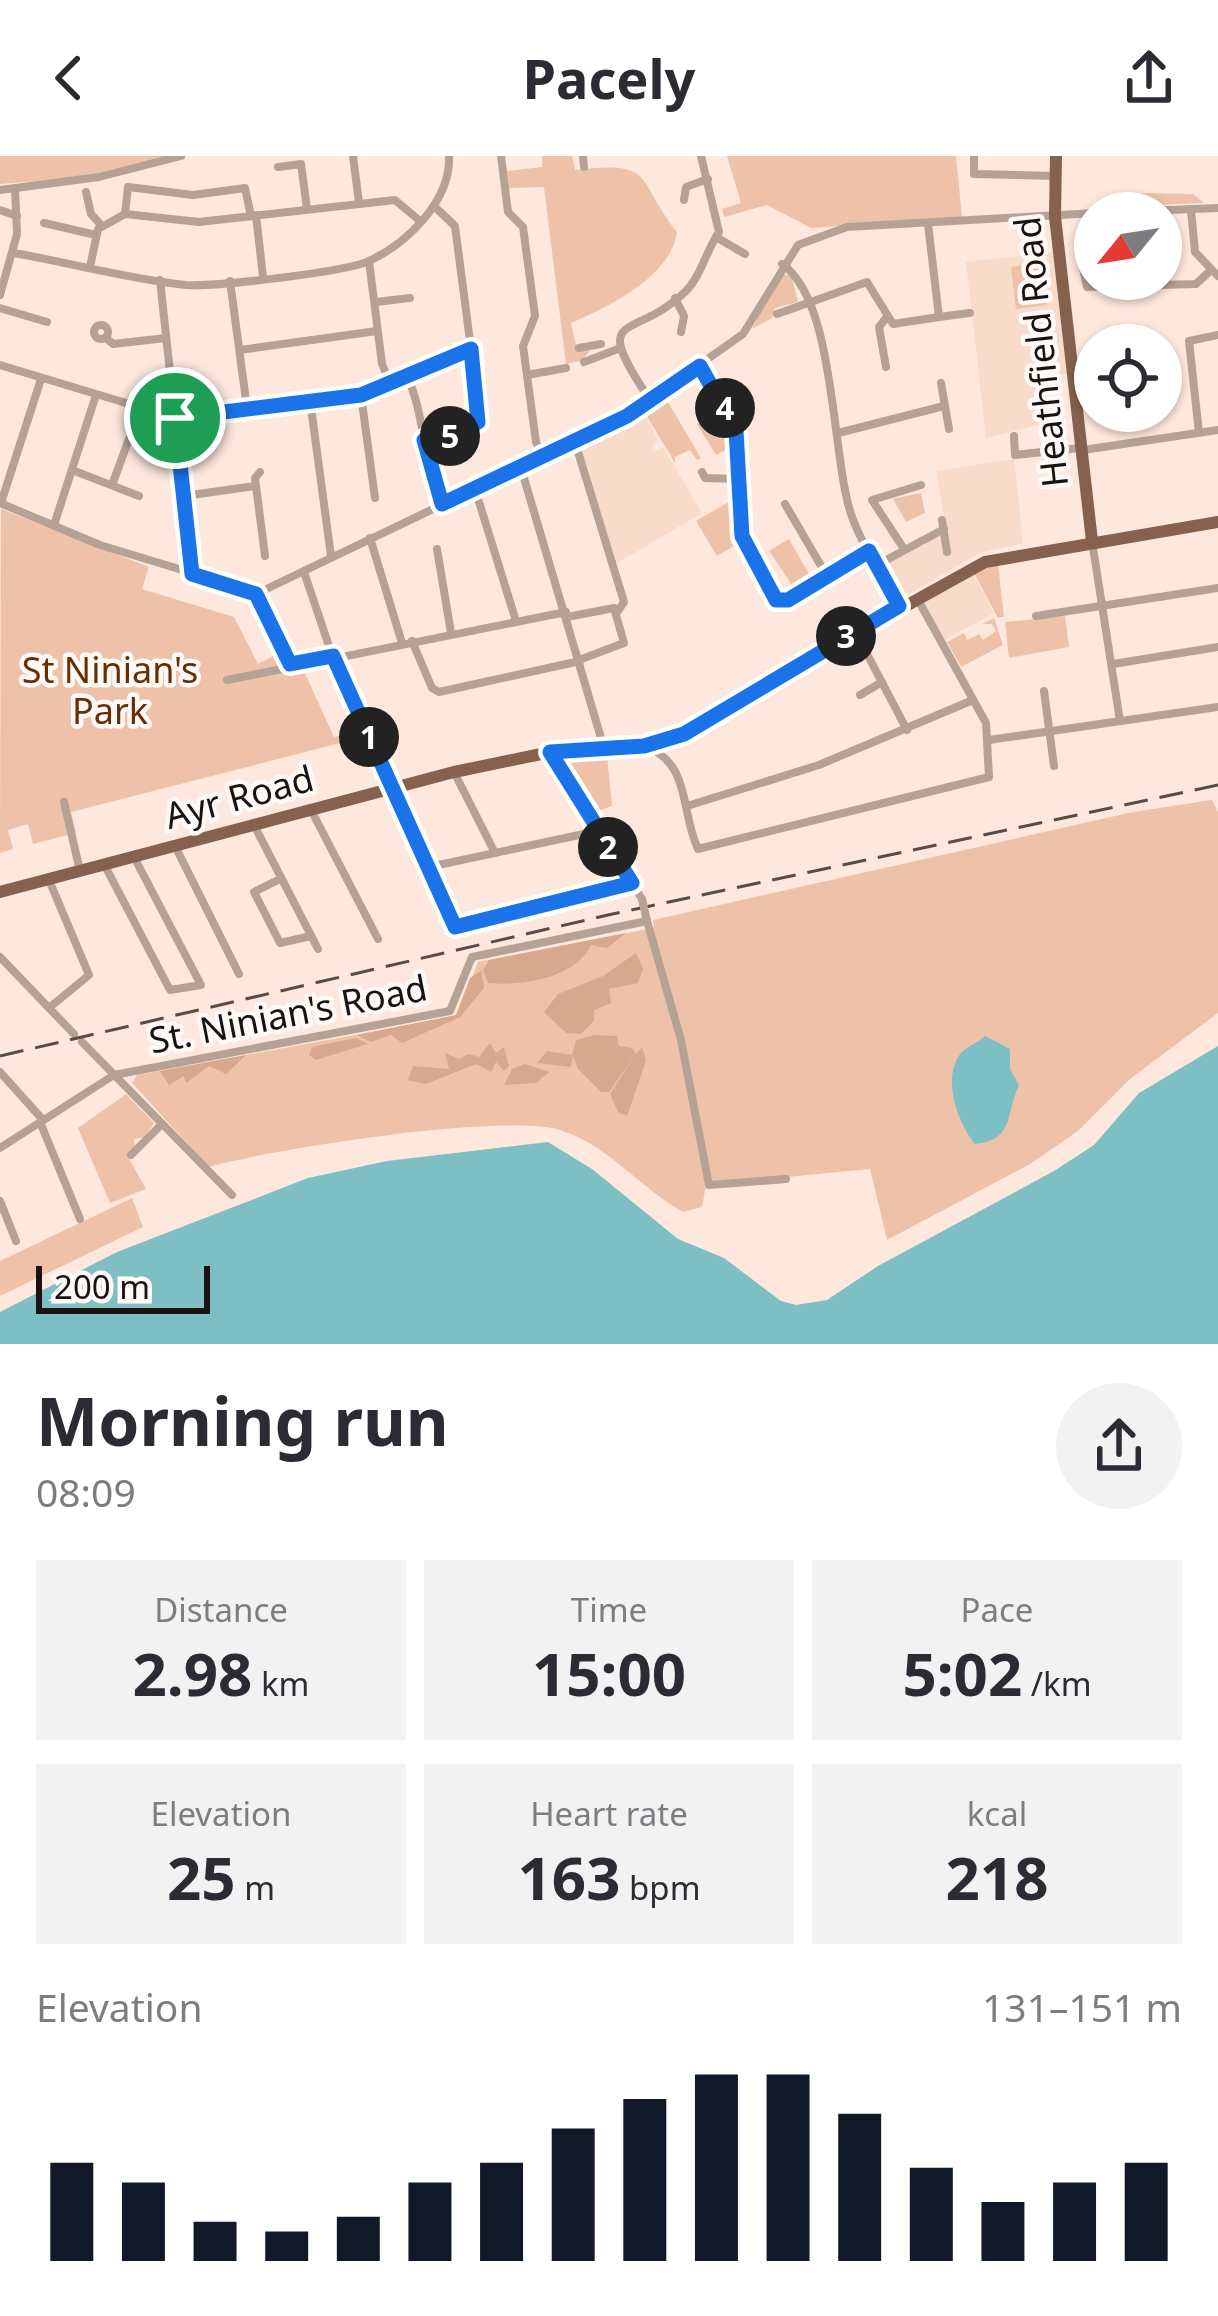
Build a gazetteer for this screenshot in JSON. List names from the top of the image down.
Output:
{
  "streets": {
    "main road": ["Heathfield Road", "Ayr Road"],
    "street": ["St. Ninian's Road"]
  },
  "crossings": [
    ["Heathfield Road", "Ayr Road"]
  ],
  "parks": ["St Ninian's Park"],
  "scale_bar": "200 m",
  "north": "bottom left",
  "page": {
    "header": "Pacely",
    "pins": [
      "4",
      "5",
      "3",
      "1",
      "2"
    ],
    "scale": "200 m",
    "heading": ["Morning run", "08:09"],
    "stats": [
      ["Distance", "2.98 km"],
      ["Time", "15:00"],
      ["Pace", "5:02 /km"],
      ["Elevation", "25 m"],
      ["Heart rate", "163 bpm"],
      ["kcal", "218"]
    ],
    "chart": ["Elevation", "131–151 m"]
  }
}
